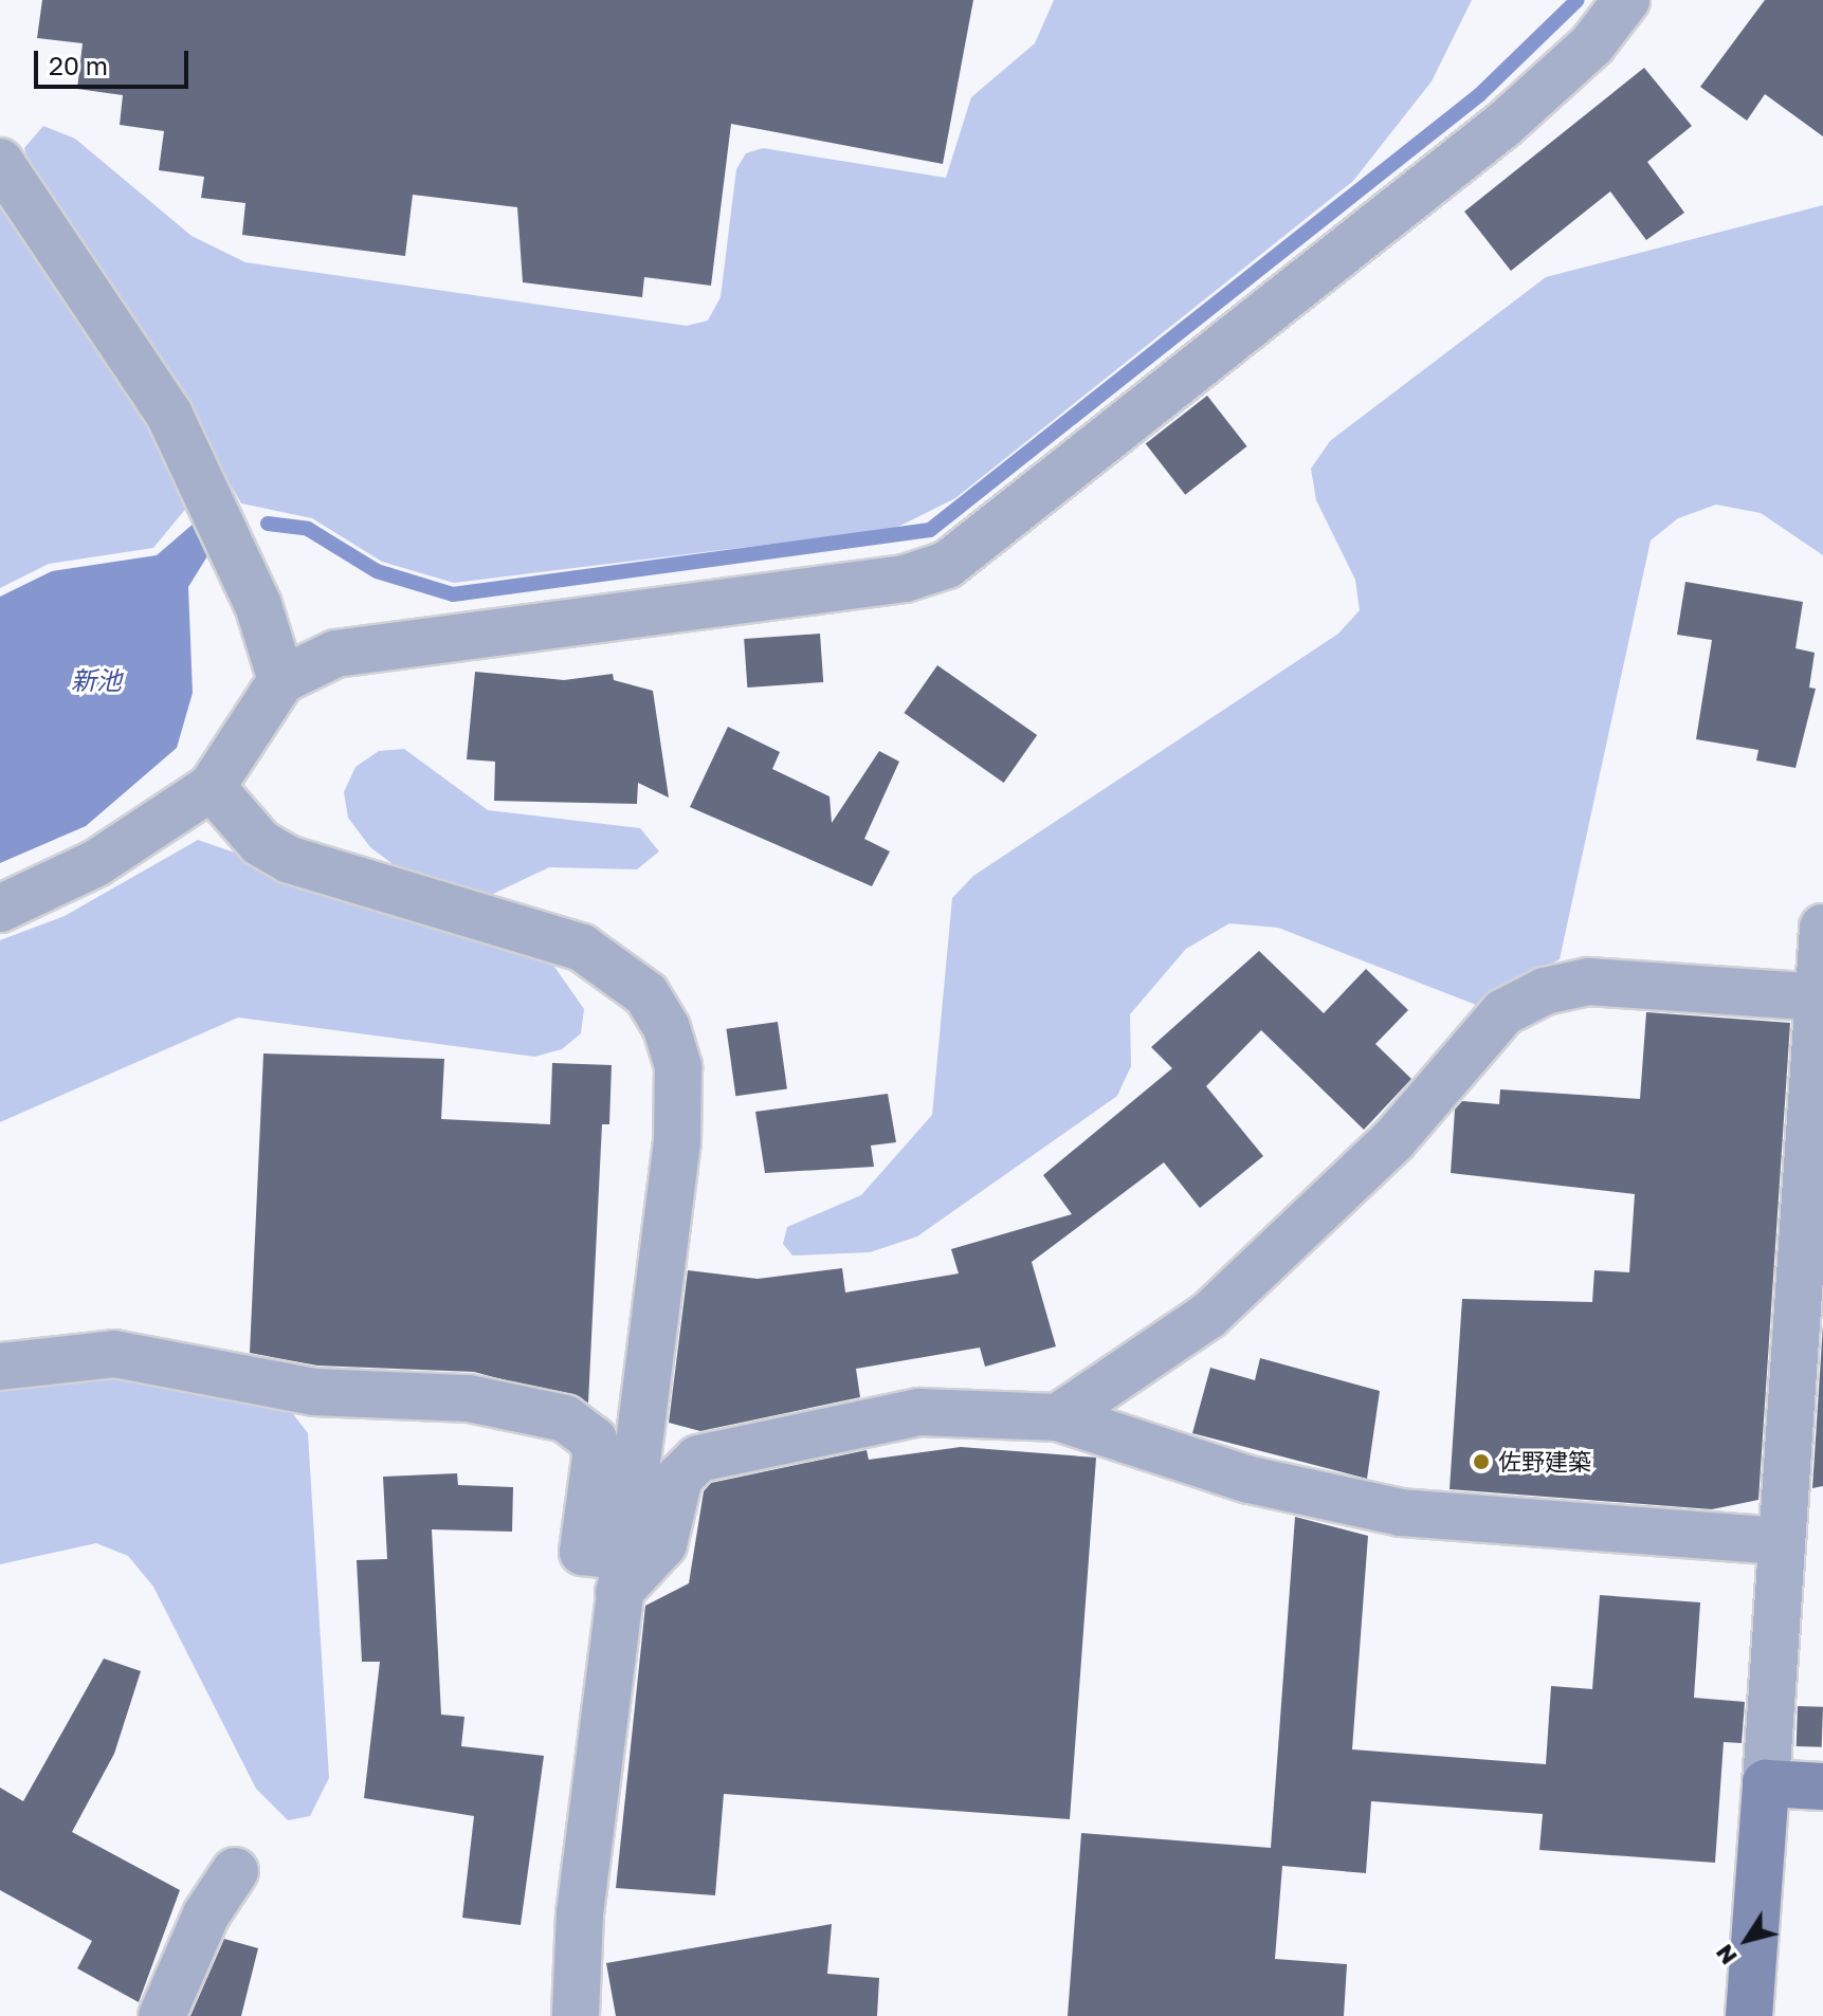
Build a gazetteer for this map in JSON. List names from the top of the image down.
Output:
{
  "water": ["新池"],
  "places": ["佐野建築"],
  "scale_bar": "20 m",
  "north": "bottom left"
}
